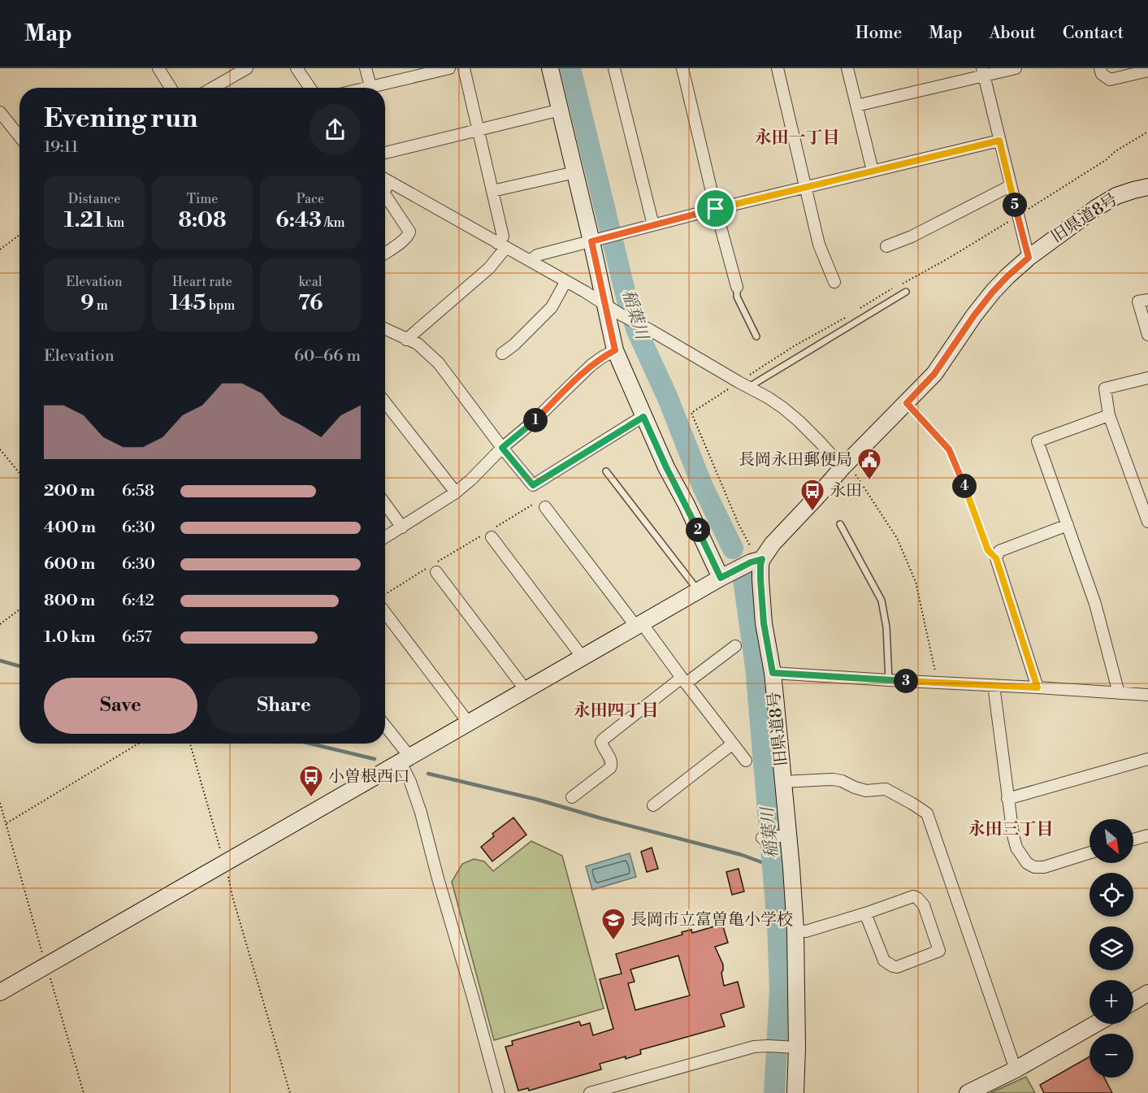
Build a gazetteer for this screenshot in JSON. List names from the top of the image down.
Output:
{
  "streets": {
    "street": ["旧県道8号"]
  },
  "districts": ["永田一丁目", "永田四丁目", "永田三丁目"],
  "water": ["稲葉川"],
  "places": {
    "public building": ["長岡永田郵便局"],
    "bus stop": ["永田", "小曽根西口"],
    "school or university": ["長岡市立富曽亀小学校"]
  },
  "north": "bottom right",
  "page": {
    "header": "Map",
    "nav": [
      "Home",
      "Map",
      "About",
      "Contact"
    ],
    "heading": ["Evening run", "19:11"],
    "stats": [
      ["Distance", "1.21 km"],
      ["Time", "8:08"],
      ["Pace", "6:43 /km"],
      ["Elevation", "9 m"],
      ["Heart rate", "145 bpm"],
      ["kcal", "76"]
    ],
    "pins": [
      "5",
      "1",
      "4",
      "2",
      "3"
    ],
    "chart": ["Elevation", "60–66 m"],
    "list": [
      {
        "name": "200 m",
        "note": "6:58"
      },
      {
        "name": "400 m",
        "note": "6:30"
      },
      {
        "name": "600 m",
        "note": "6:30"
      },
      {
        "name": "800 m",
        "note": "6:42"
      },
      {
        "name": "1.0 km",
        "note": "6:57"
      }
    ],
    "buttons": ["Save", "Share"],
    "map_buttons": ["+", "−"]
  }
}
